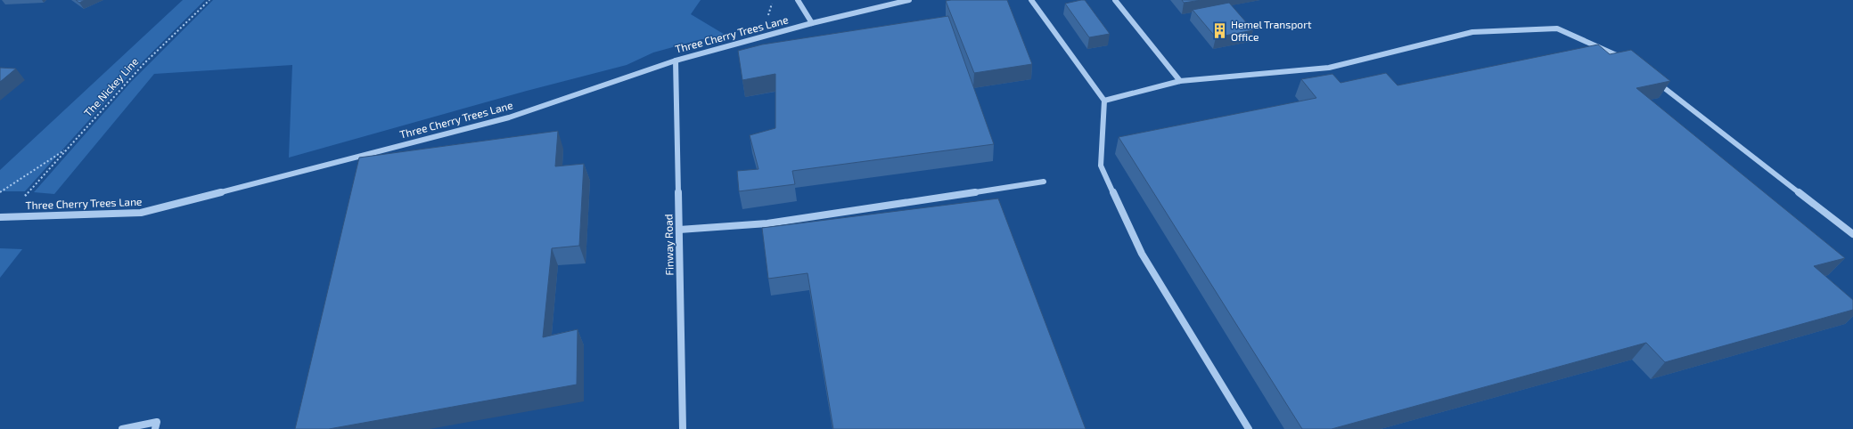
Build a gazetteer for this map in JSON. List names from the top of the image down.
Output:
{
  "streets": {
    "street": ["Three Cherry Trees Lane", "Finway Road"],
    "path": ["The Nickey Line"]
  },
  "crossings": [
    ["Three Cherry Trees Lane", "Finway Road"]
  ],
  "places": {
    "building": ["Hemel Transport Office"]
  }
}
